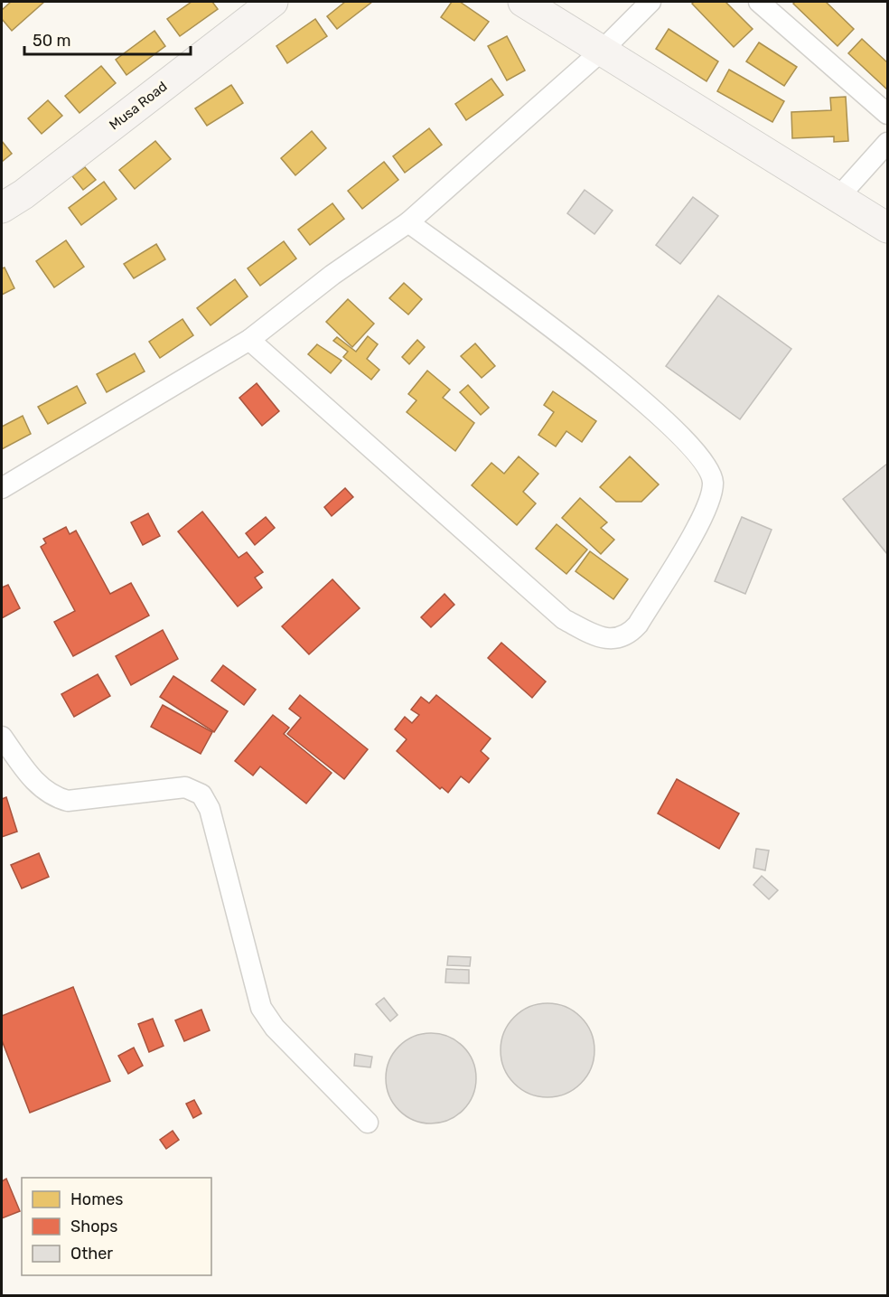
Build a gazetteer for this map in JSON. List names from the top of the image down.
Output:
{
  "streets": {
    "street": ["Musa Road"]
  },
  "legend": ["Homes", "Shops", "Other"],
  "scale_bar": "50 m"
}
